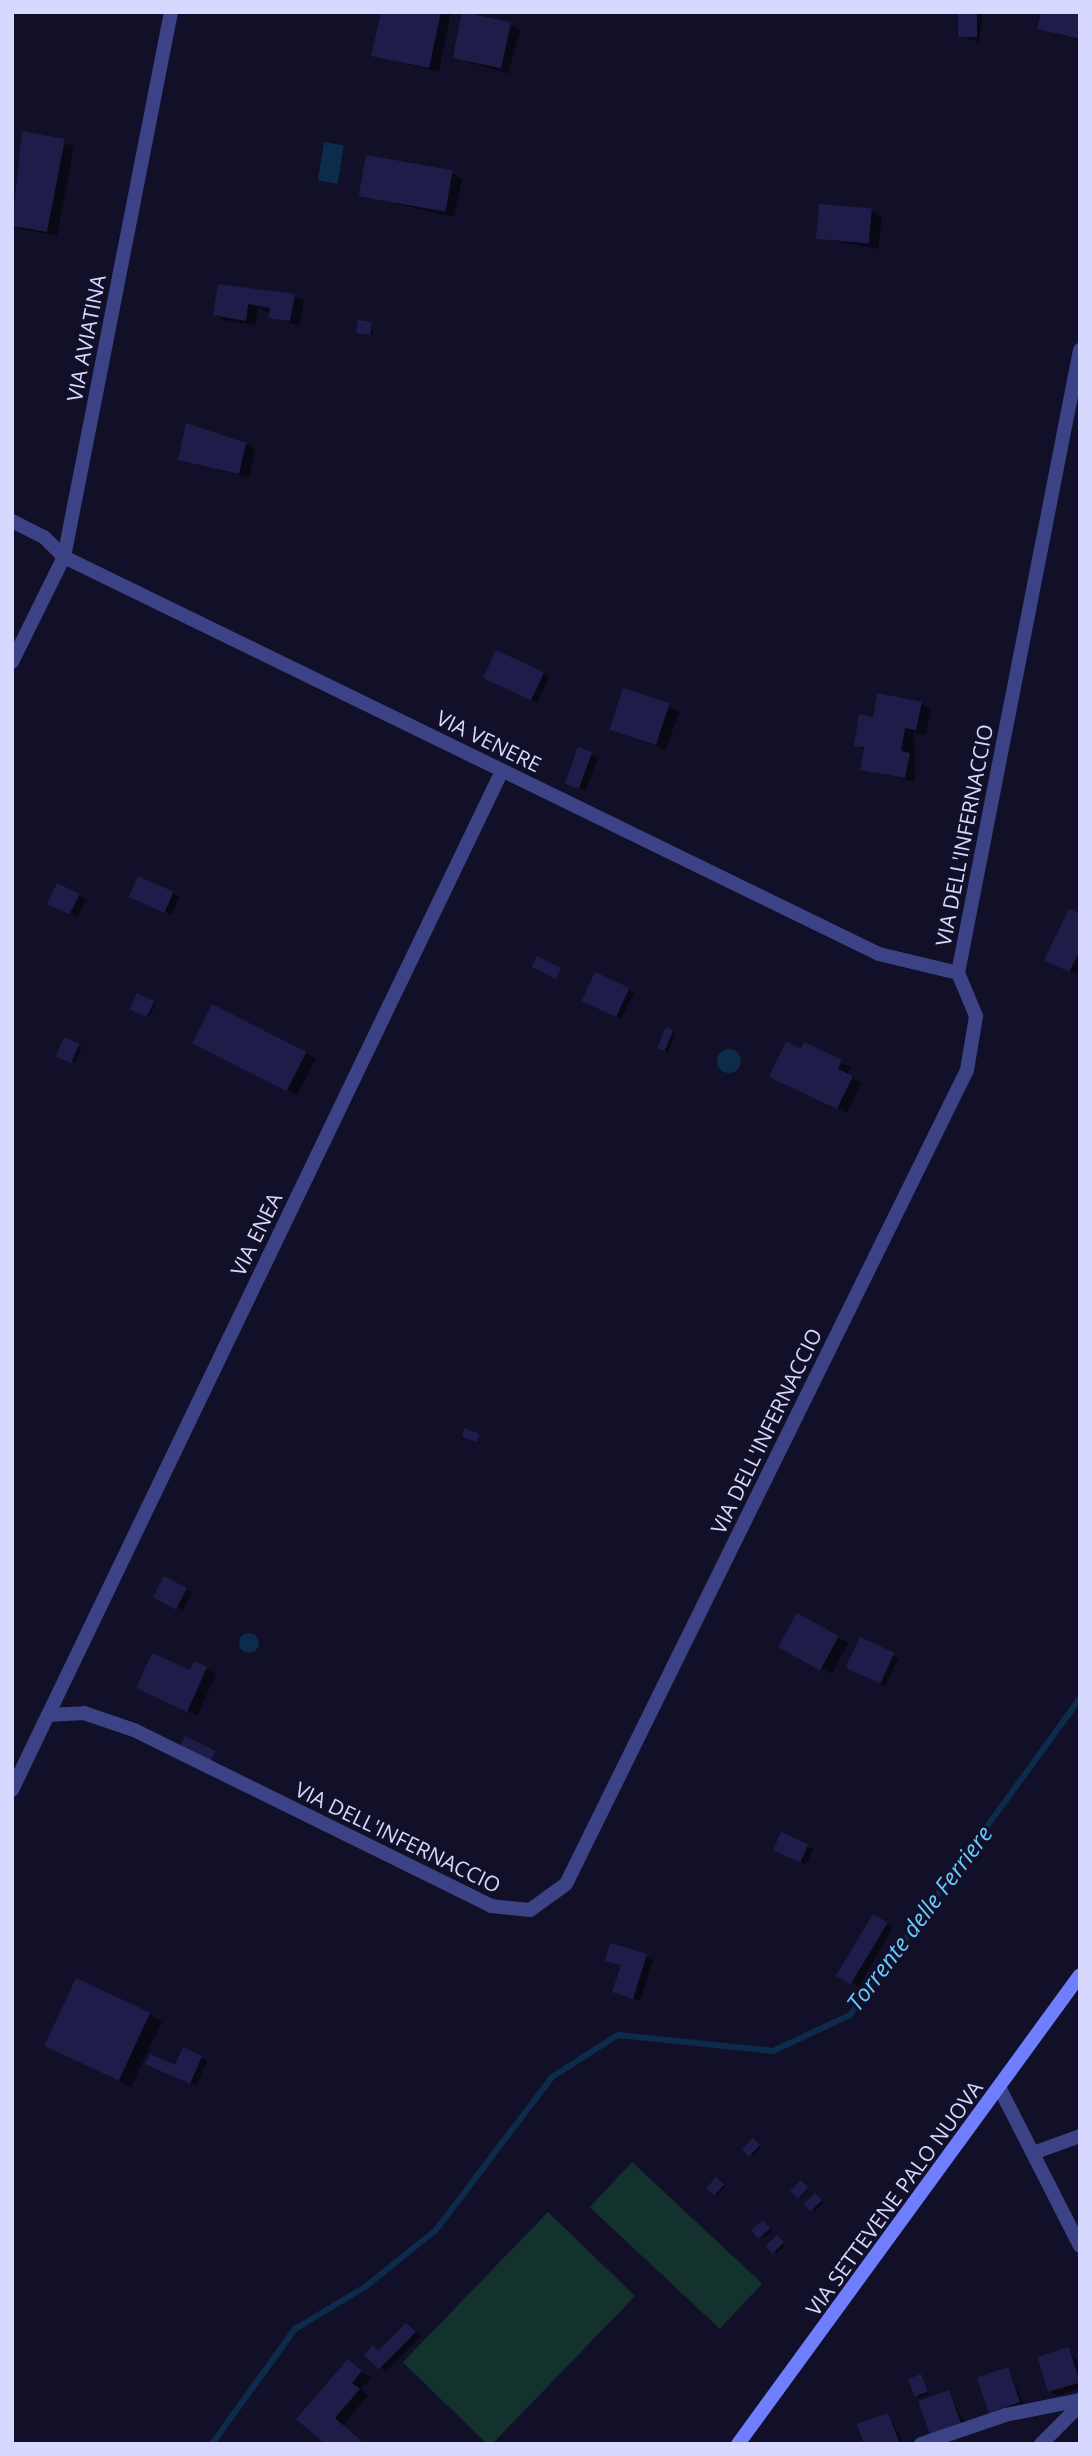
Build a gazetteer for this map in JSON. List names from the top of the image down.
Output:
{
  "streets": {
    "main road": ["VIA SETTEVENE PALO NUOVA"],
    "street": [
      "VIA AVIATINA",
      "VIA VENERE",
      "VIA DELL'INFERNACCIO",
      "VIA ENEA"
    ]
  },
  "crossings": [
    ["VIA AVIATINA", "VIA VENERE"],
    ["VIA VENERE", "VIA DELL'INFERNACCIO"],
    ["VIA VENERE", "VIA ENEA"],
    ["VIA DELL'INFERNACCIO", "VIA ENEA"]
  ],
  "water": ["Torrente delle Ferriere"]
}
